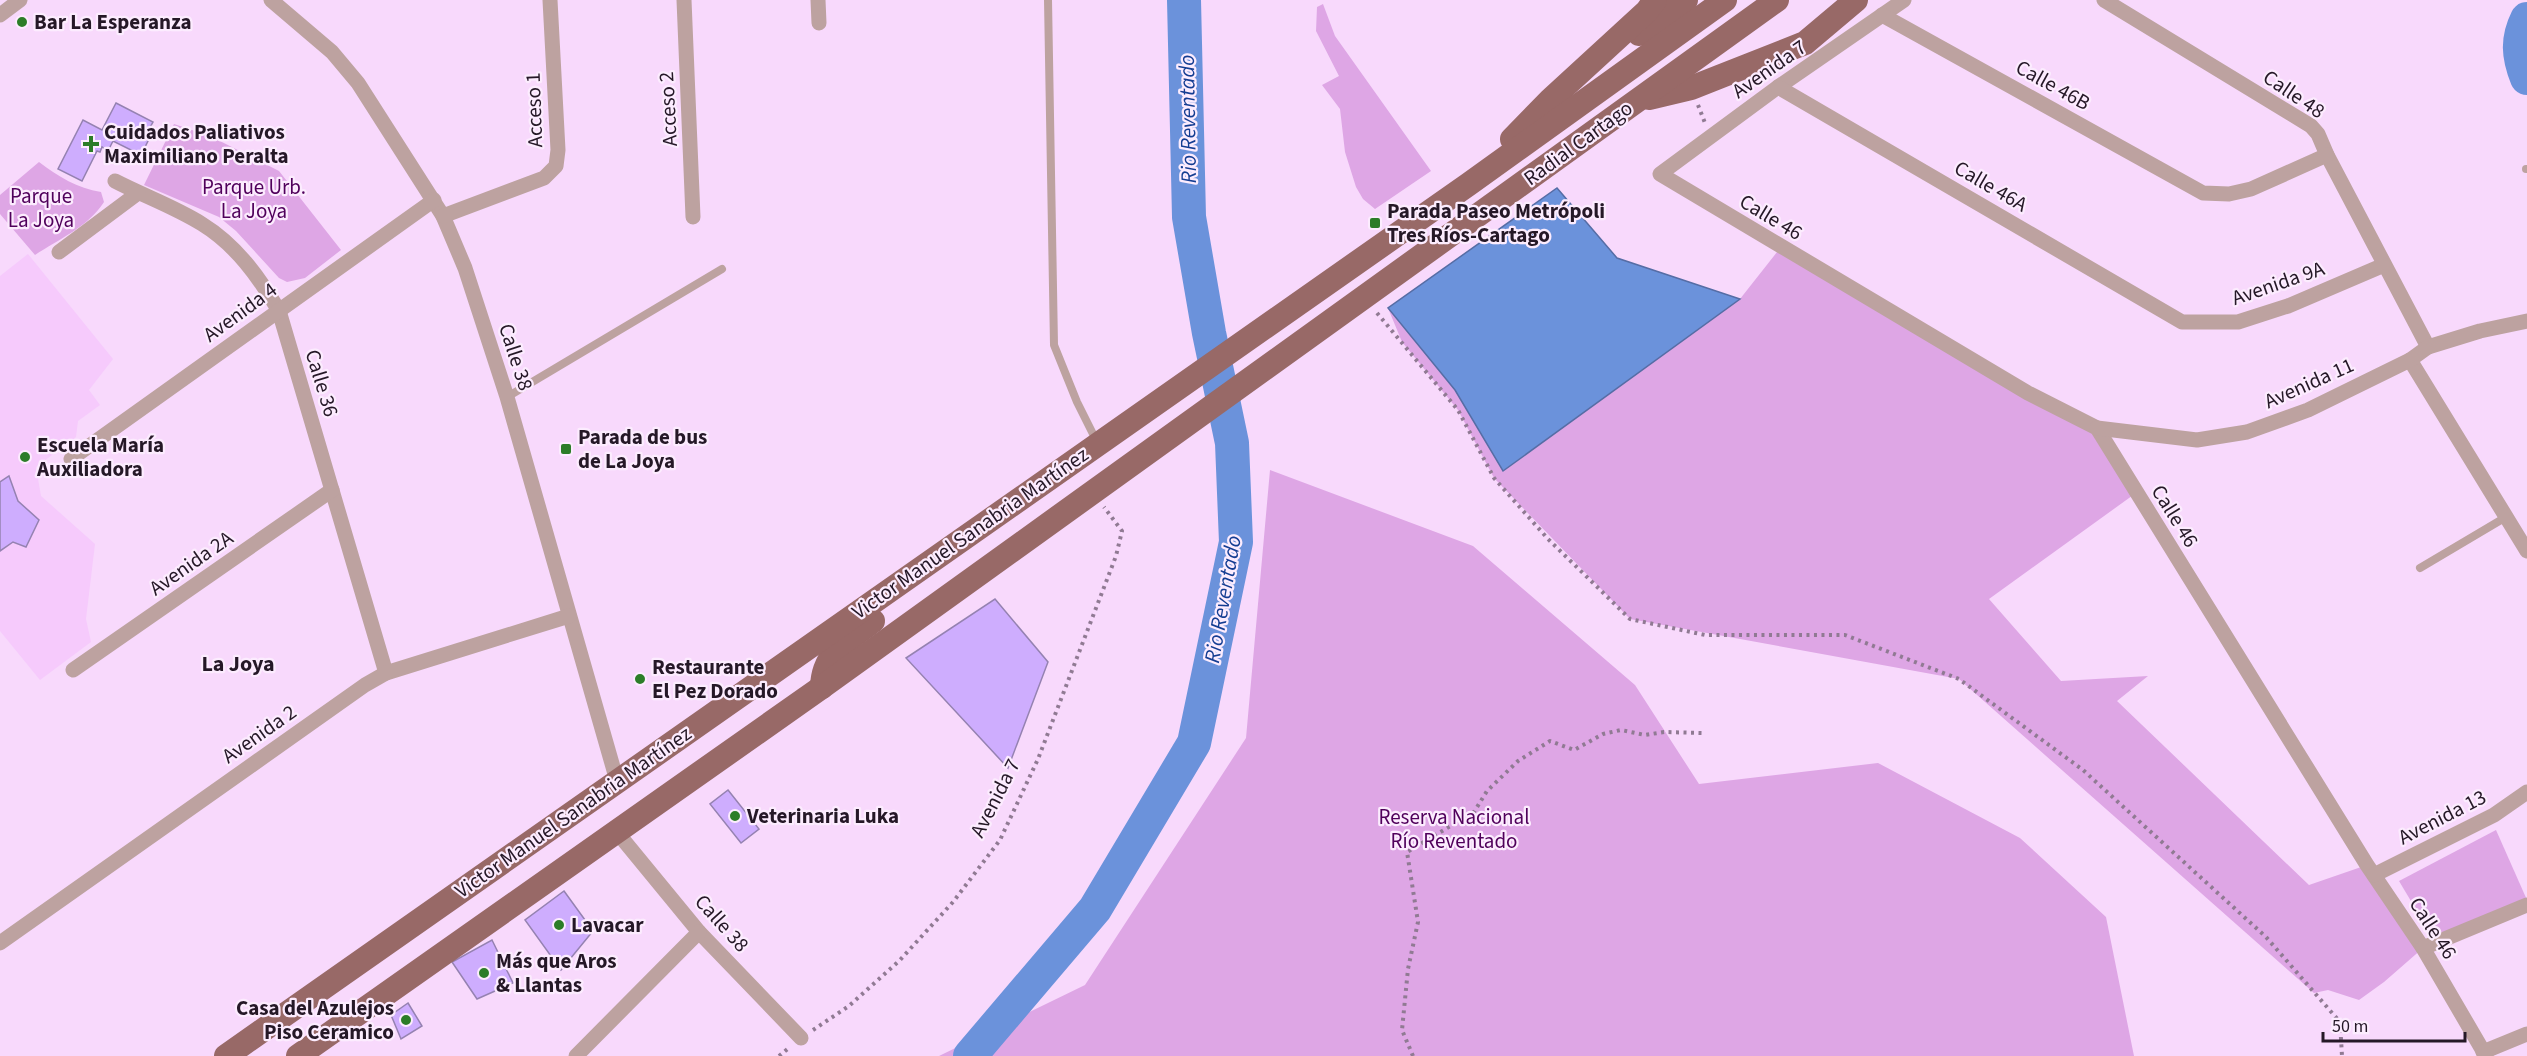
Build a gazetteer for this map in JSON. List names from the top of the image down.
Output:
{
  "streets": {
    "main road": ["Radial Cartago", "Victor Manuel Sanabria Martínez"],
    "street": [
      "Avenida 7",
      "Calle 46B",
      "Calle 48",
      "Acceso 2",
      "Acceso 1",
      "Calle 46A",
      "Calle 46",
      "Avenida 9A",
      "Avenida 4",
      "Calle 38",
      "Calle 36",
      "Avenida 11",
      "Avenida 2A",
      "Avenida 2",
      "Avenida 13"
    ]
  },
  "crossings": [
    ["Avenida 7", "Calle 46B"],
    ["Avenida 7", "Calle 46A"],
    ["Avenida 7", "Calle 46"],
    ["Avenida 7", "Calle 38"],
    ["Avenida 7", "Victor Manuel Sanabria Martínez"],
    ["Calle 46B", "Calle 48"],
    ["Calle 48", "Avenida 9A"],
    ["Calle 48", "Avenida 11"],
    ["Acceso 1", "Calle 38"],
    ["Radial Cartago", "Victor Manuel Sanabria Martínez"],
    ["Calle 46A", "Avenida 9A"],
    ["Calle 46", "Avenida 11"],
    ["Calle 46", "Avenida 13"],
    ["Avenida 4", "Calle 38"],
    ["Avenida 4", "Calle 36"],
    ["Calle 38", "Victor Manuel Sanabria Martínez"],
    ["Calle 38", "Avenida 2"],
    ["Calle 36", "Avenida 2A"],
    ["Calle 36", "Avenida 2"]
  ],
  "districts": ["La Joya"],
  "water": ["Rio Reventado"],
  "parks": ["Parque Urb. La Joya", "Parque La Joya", "Reserva Nacional Río Reventado"],
  "places": {
    "other": [
      "Bar La Esperanza",
      "Escuela María Auxiliadora",
      "Restaurante El Pez Dorado",
      "Veterinaria Luka",
      "Lavacar",
      "Más que Aros & Llantas",
      "Casa del Azulejos Piso Ceramico"
    ],
    "health": ["Cuidados Paliativos Maximiliano Peralta"],
    "transit": ["Parada Paseo Metrópoli Tres Ríos-Cartago", "Parada de bus de La Joya"]
  },
  "scale_bar": "50 m"
}
